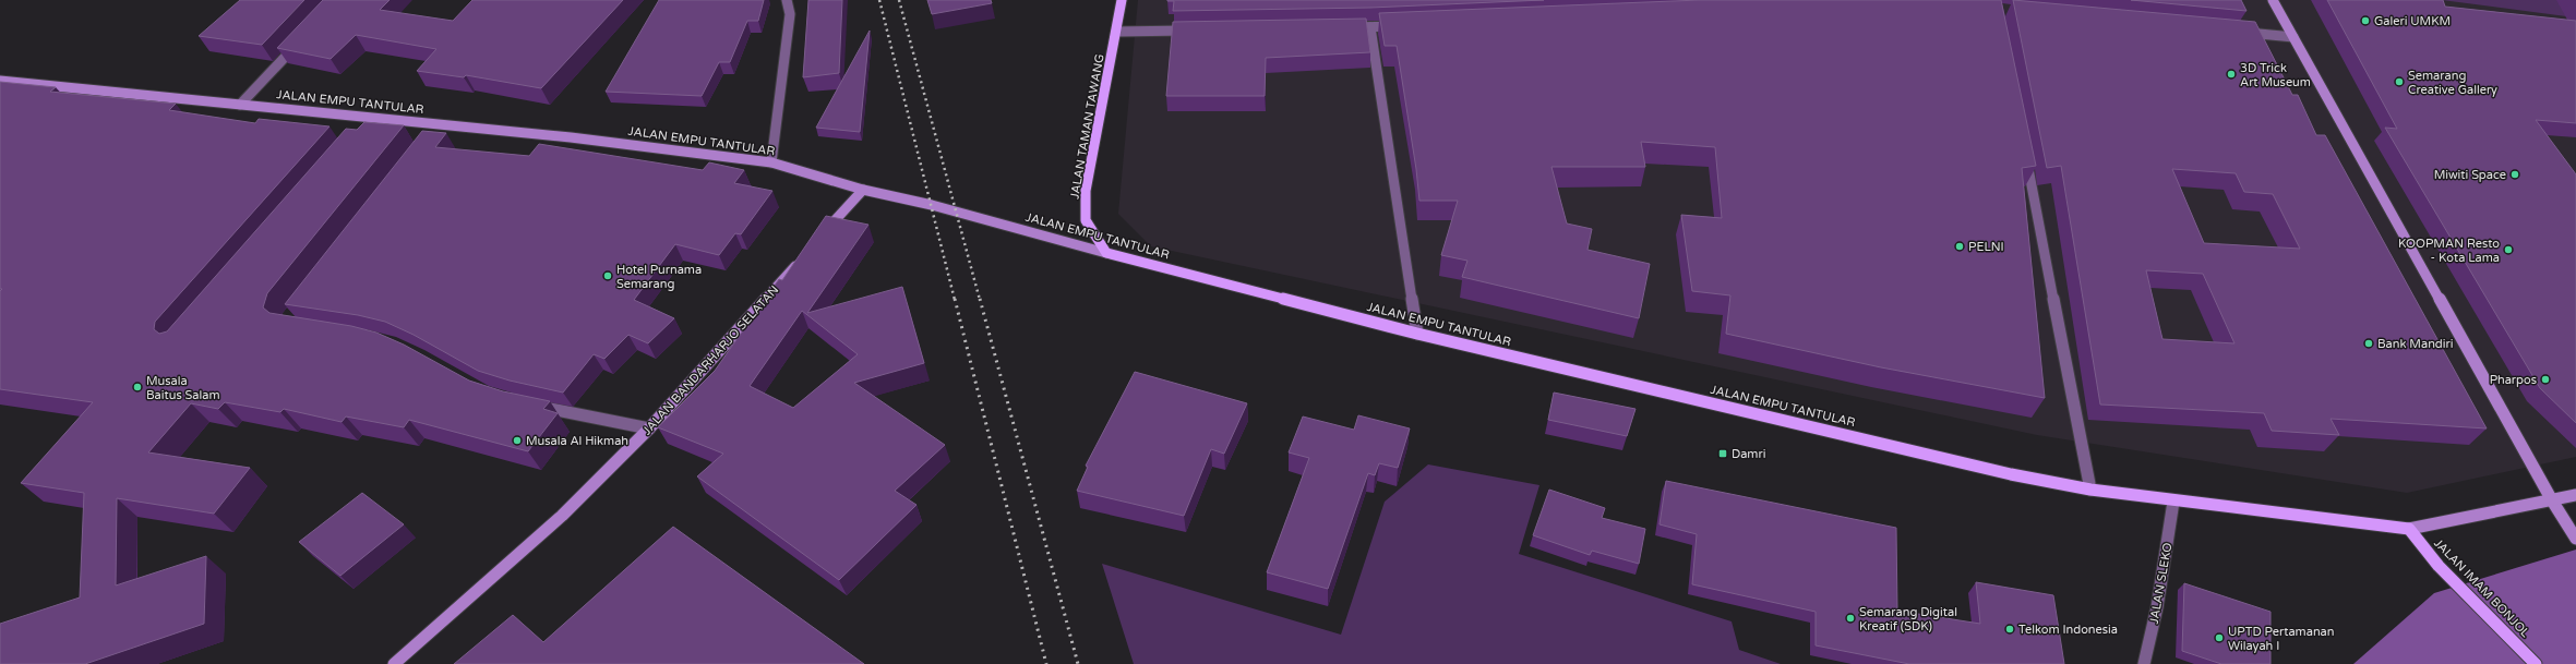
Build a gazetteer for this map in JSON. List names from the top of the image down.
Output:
{
  "streets": {
    "main road": ["JALAN EMPU TANTULAR", "JALAN TAMAN TAWANG", "JALAN IMAM BONJOL"],
    "street": ["JALAN BANDARHARJO SELATAN", "JALAN SLEKO"]
  },
  "crossings": [
    ["JALAN EMPU TANTULAR", "JALAN TAMAN TAWANG"],
    ["JALAN EMPU TANTULAR", "JALAN SLEKO"],
    ["JALAN EMPU TANTULAR", "JALAN IMAM BONJOL"]
  ],
  "places": {
    "other": [
      "Galeri UMKM",
      "3D Trick Art Museum",
      "Semarang Creative Gallery",
      "Miwiti Space",
      "PELNI",
      "KOOPMAN Resto - Kota Lama",
      "Hotel Purnama Semarang",
      "Bank Mandiri",
      "Pharpos",
      "Musala Baitus Salam",
      "Musala Al Hikmah",
      "Semarang Digital Kreatif (SDK)",
      "Telkom Indonesia",
      "UPTD Pertamanan Wilayah I"
    ],
    "transit": ["Damri"]
  }
}
